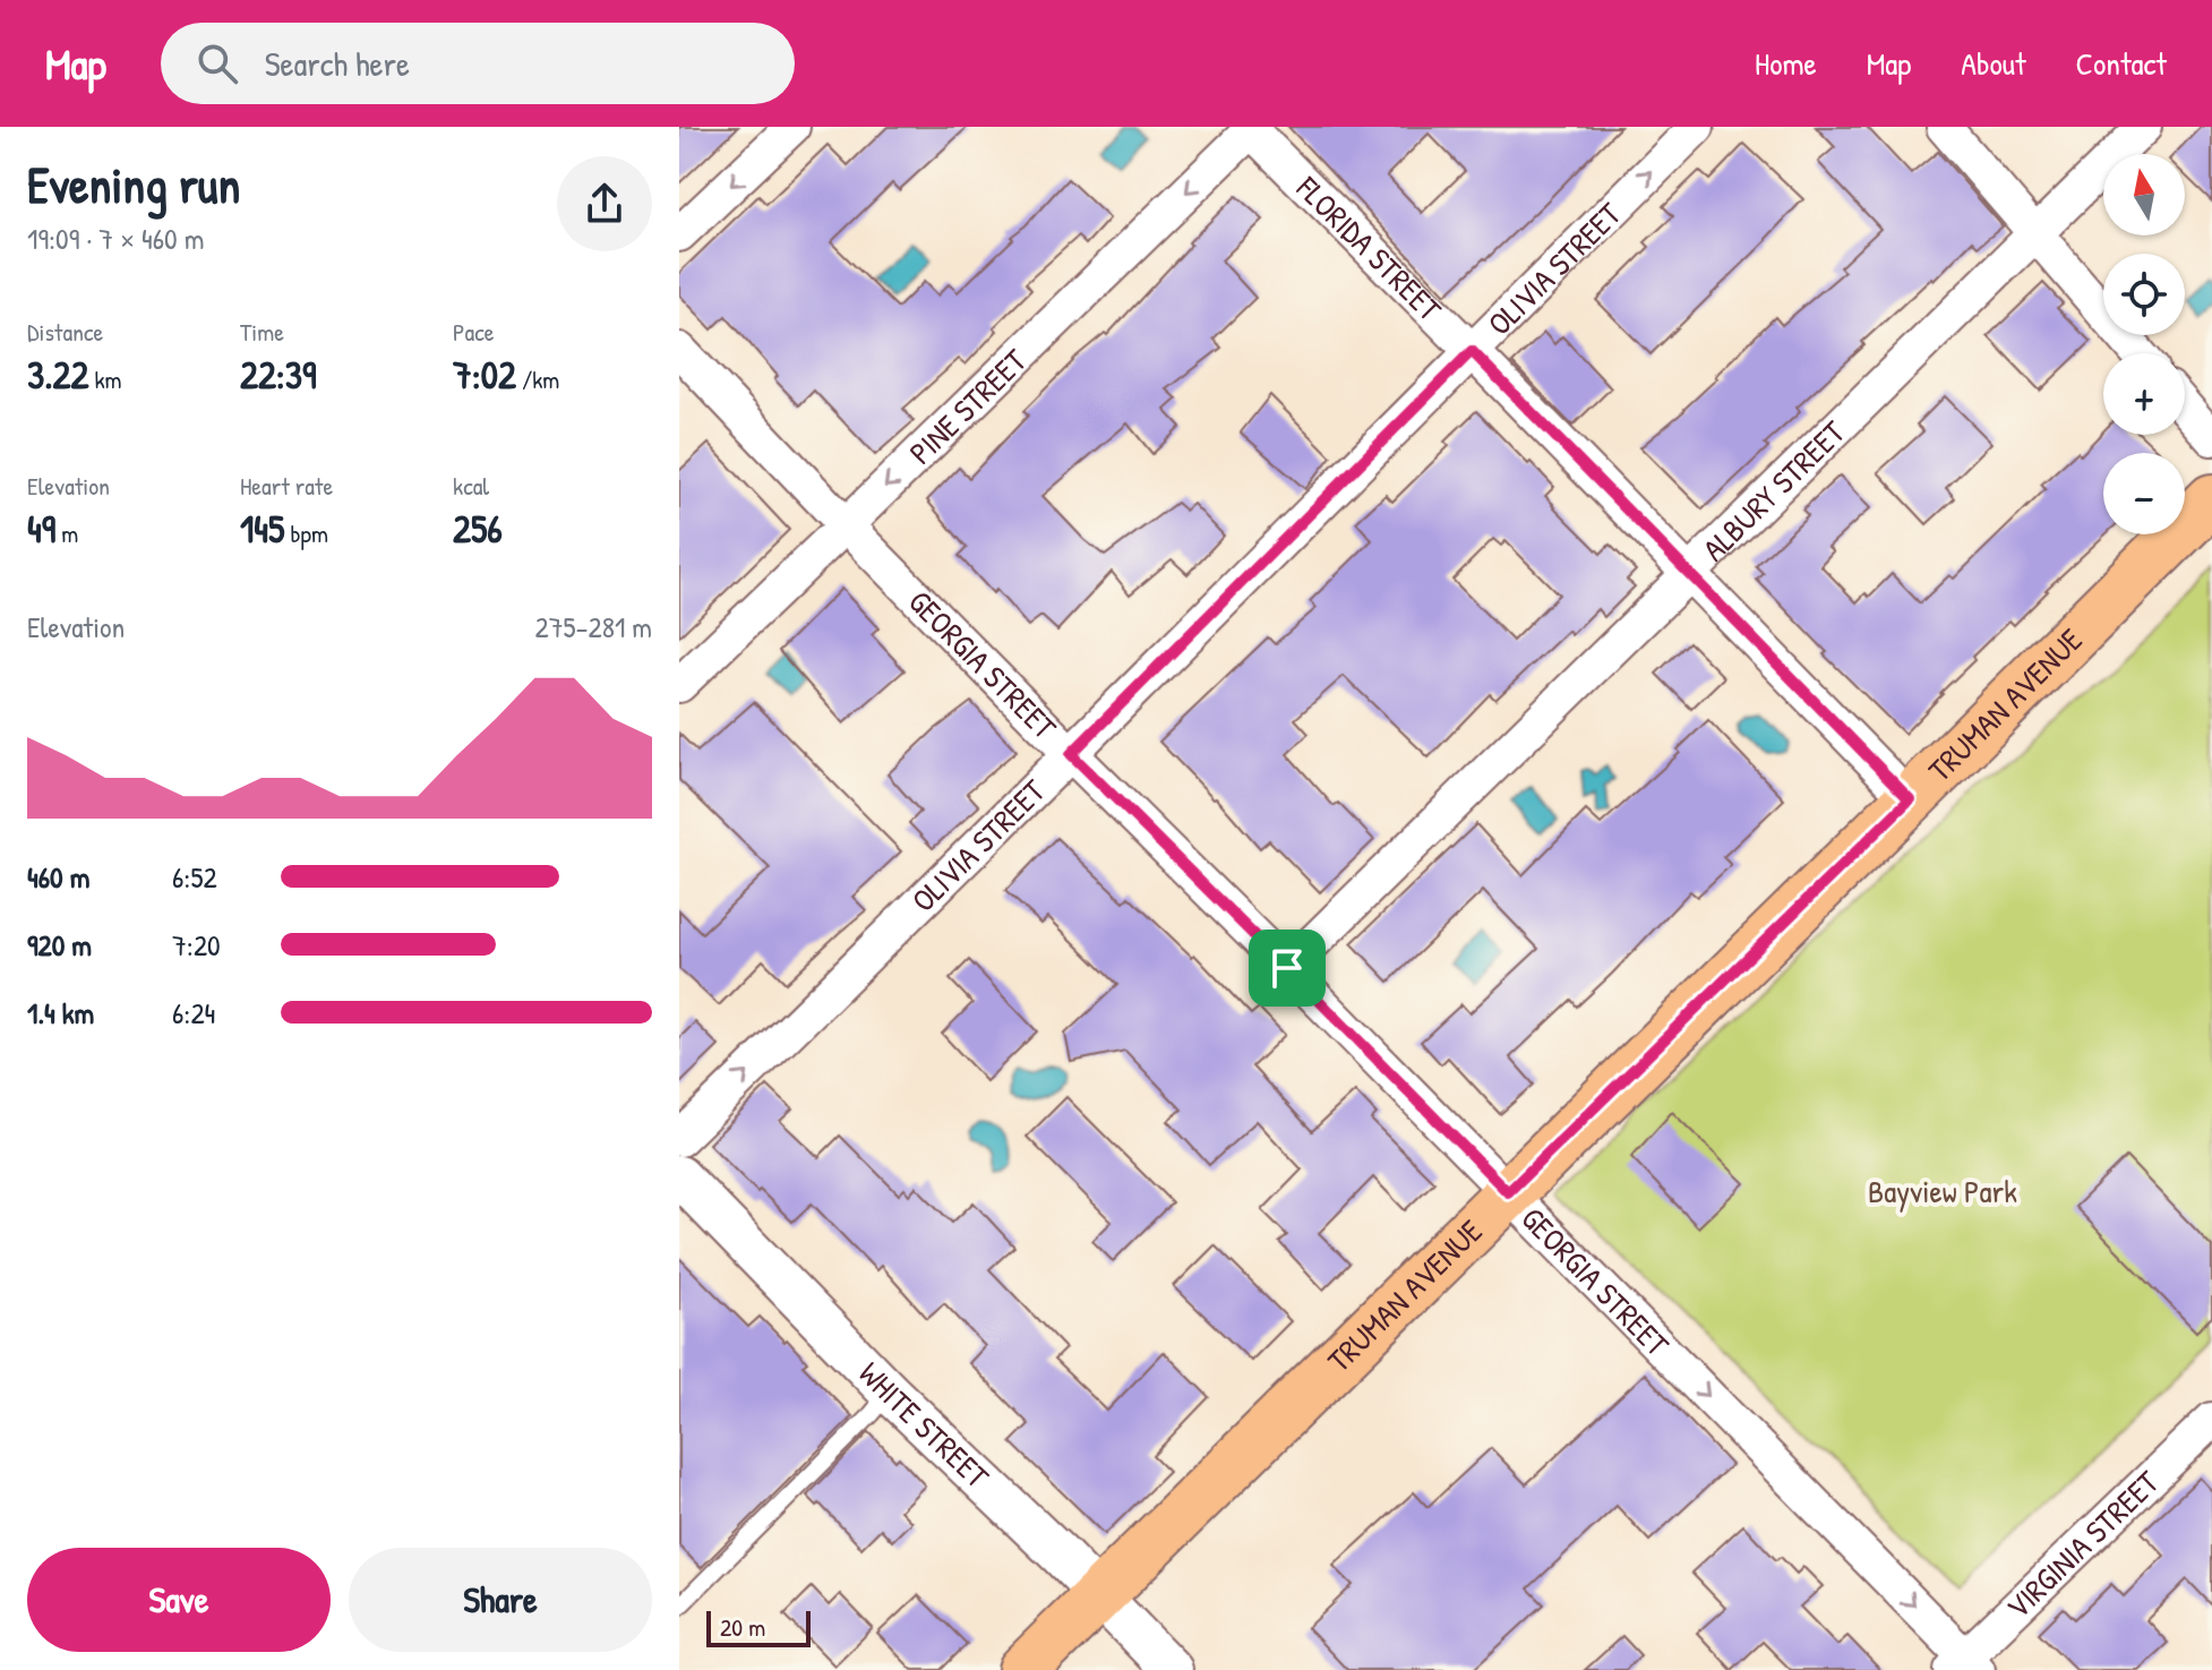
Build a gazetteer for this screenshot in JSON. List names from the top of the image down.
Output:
{
  "streets": {
    "main road": ["TRUMAN AVENUE"],
    "street": [
      "FLORIDA STREET",
      "OLIVIA STREET",
      "PINE STREET",
      "ALBURY STREET",
      "GEORGIA STREET",
      "WHITE STREET",
      "VIRGINIA STREET"
    ]
  },
  "crossings": [
    ["FLORIDA STREET", "OLIVIA STREET"],
    ["FLORIDA STREET", "PINE STREET"],
    ["FLORIDA STREET", "ALBURY STREET"],
    ["FLORIDA STREET", "TRUMAN AVENUE"],
    ["OLIVIA STREET", "GEORGIA STREET"],
    ["PINE STREET", "GEORGIA STREET"],
    ["ALBURY STREET", "GEORGIA STREET"],
    ["GEORGIA STREET", "TRUMAN AVENUE"],
    ["GEORGIA STREET", "VIRGINIA STREET"],
    ["TRUMAN AVENUE", "WHITE STREET"]
  ],
  "one_way": ["OLIVIA STREET", "PINE STREET", "GEORGIA STREET"],
  "parks": ["Bayview Park"],
  "scale_bar": "20 m",
  "north": "top",
  "page": {
    "header": "Map",
    "search": "Search here",
    "nav": [
      "Home",
      "Map",
      "About",
      "Contact"
    ],
    "heading": ["Evening run", "19:09 · 7 × 460 m"],
    "map_buttons": ["+", "−"],
    "stats": [
      ["Distance", "3.22 km"],
      ["Time", "22:39"],
      ["Pace", "7:02 /km"],
      ["Elevation", "49 m"],
      ["Heart rate", "145 bpm"],
      ["kcal", "256"]
    ],
    "chart": ["Elevation", "275–281 m"],
    "list": [
      {
        "name": "460 m",
        "note": "6:52"
      },
      {
        "name": "920 m",
        "note": "7:20"
      },
      {
        "name": "1.4 km",
        "note": "6:24"
      }
    ],
    "buttons": ["Save", "Share"],
    "scale": "20 m"
  }
}
